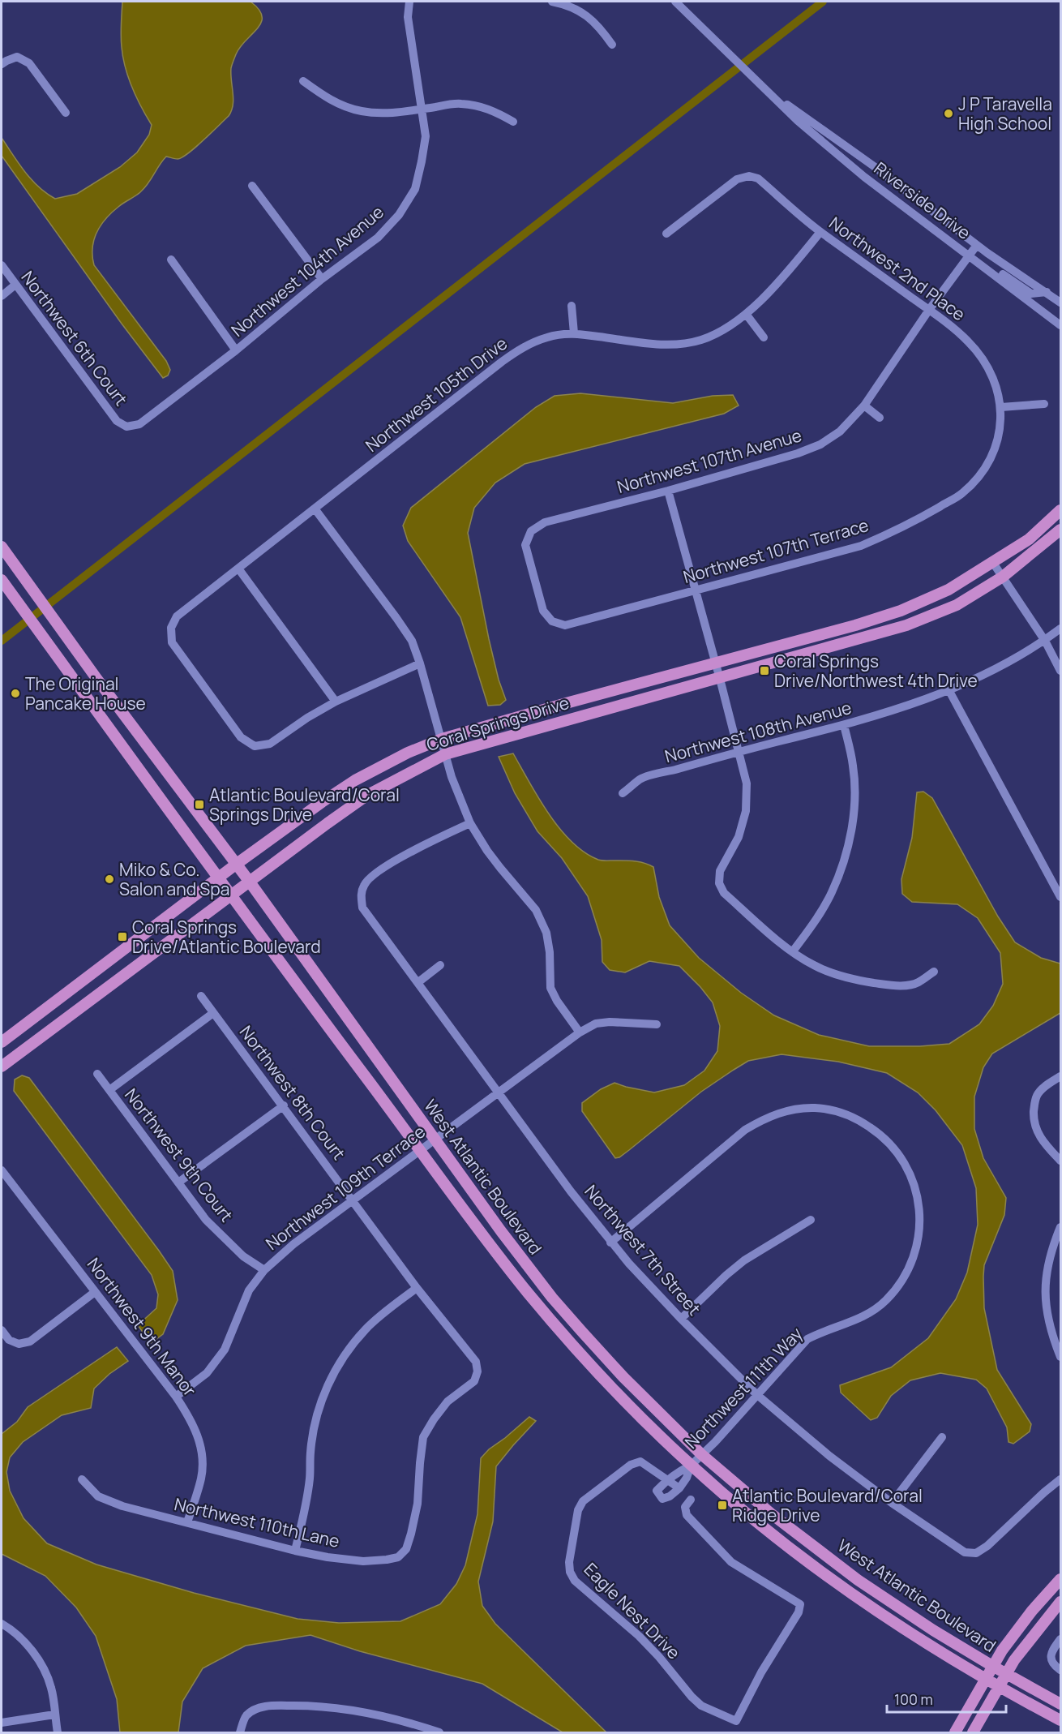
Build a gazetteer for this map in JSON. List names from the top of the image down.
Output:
{
  "streets": {
    "main road": ["Coral Springs Drive", "West Atlantic Boulevard"],
    "street": [
      "Riverside Drive",
      "Northwest 2nd Place",
      "Northwest 104th Avenue",
      "Northwest 6th Court",
      "Northwest 105th Drive",
      "Northwest 107th Avenue",
      "Northwest 107th Terrace",
      "Northwest 108th Avenue",
      "Northwest 8th Court",
      "Northwest 9th Court",
      "Northwest 109th Terrace",
      "Northwest 7th Street",
      "Northwest 9th Manor",
      "Northwest 111th Way",
      "Northwest 110th Lane",
      "Eagle Nest Drive"
    ]
  },
  "crossings": [
    ["Riverside Drive", "Northwest 107th Avenue"],
    ["Northwest 2nd Place", "Northwest 105th Drive"],
    ["Northwest 2nd Place", "Northwest 107th Avenue"],
    ["Northwest 2nd Place", "Northwest 107th Terrace"],
    ["Northwest 104th Avenue", "Northwest 6th Court"],
    ["Northwest 107th Avenue", "Northwest 107th Terrace"],
    ["Coral Springs Drive", "West Atlantic Boulevard"],
    ["Northwest 8th Court", "Northwest 109th Terrace"],
    ["Northwest 8th Court", "Northwest 110th Lane"],
    ["Northwest 9th Court", "Northwest 109th Terrace"],
    ["West Atlantic Boulevard", "Northwest 109th Terrace"],
    ["West Atlantic Boulevard", "Northwest 111th Way"],
    ["Northwest 109th Terrace", "Northwest 7th Street"],
    ["Northwest 109th Terrace", "Northwest 9th Manor"],
    ["Northwest 7th Street", "Northwest 111th Way"],
    ["Northwest 9th Manor", "Northwest 110th Lane"]
  ],
  "places": {
    "other": ["J P Taravella High School", "The Original Pancake House", "Miko & Co. Salon and Spa"],
    "transit": [
      "Coral Springs Drive/Northwest 4th Drive",
      "Atlantic Boulevard/Coral Springs Drive",
      "Coral Springs Drive/Atlantic Boulevard",
      "Atlantic Boulevard/Coral Ridge Drive"
    ]
  },
  "scale_bar": "100 m"
}
